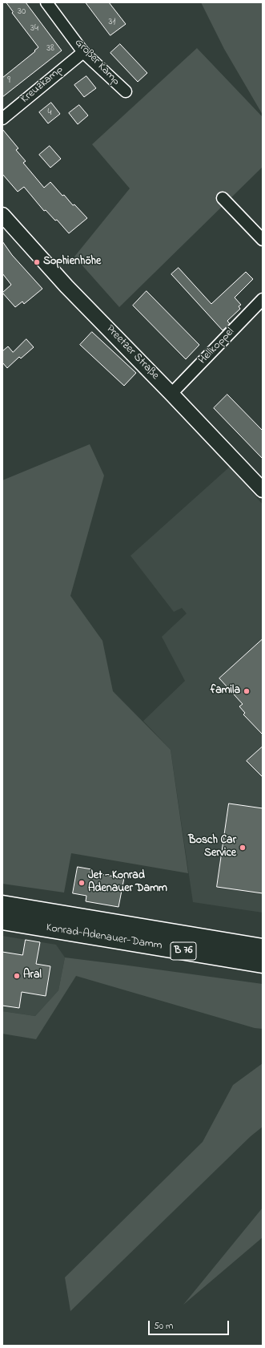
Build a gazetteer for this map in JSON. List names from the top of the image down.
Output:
{
  "streets": {
    "highway": ["Konrad-Adenauer-Damm", "B 76"],
    "street": [
      "Großer Kamp",
      "Kreuzkamp",
      "Hellkoppel",
      "Preetzer Straße"
    ]
  },
  "crossings": [
    ["Großer Kamp", "Kreuzkamp"],
    ["Hellkoppel", "Preetzer Straße"]
  ],
  "places": [
    "Sophienhöhe",
    "famila",
    "Bosch Car Service",
    "Jet - Konrad Adenauer Damm",
    "Aral"
  ],
  "house_numbers": [
    "30",
    "31",
    "34",
    "38",
    "9",
    "4"
  ],
  "scale_bar": "50 m"
}
